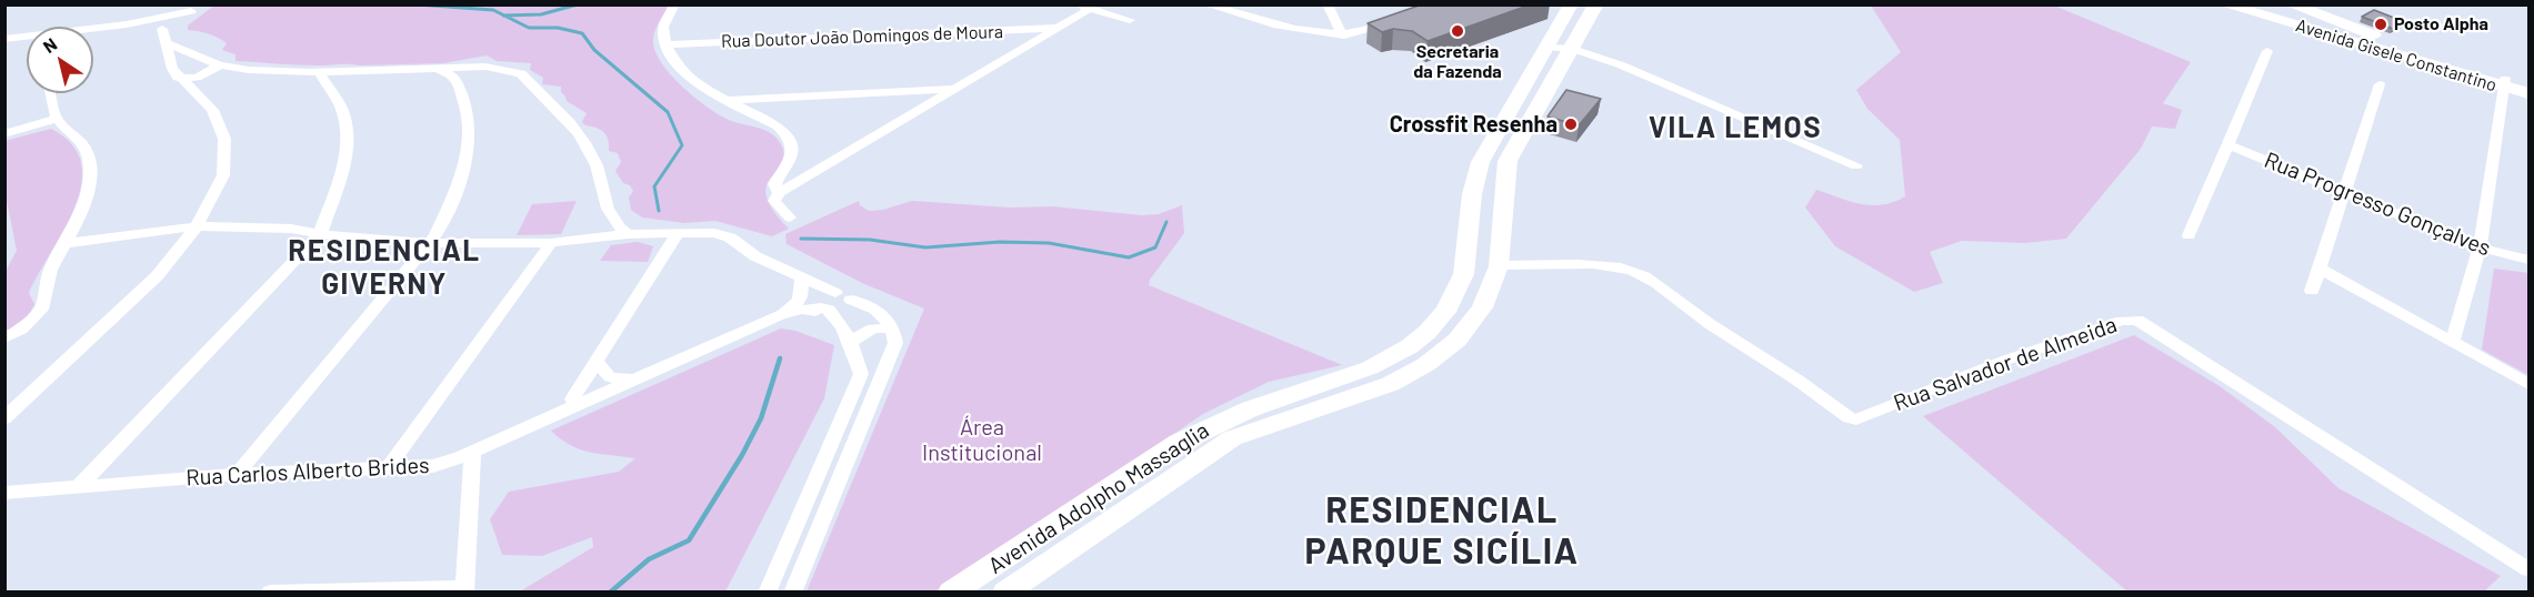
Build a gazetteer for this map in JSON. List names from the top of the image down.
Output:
{
  "streets": {
    "main road": ["Avenida Gisele Constantino", "Avenida Adolpho Massaglia"],
    "street": [
      "Rua Doutor João Domingos de Moura",
      "Rua Progresso Gonçalves",
      "Rua Salvador de Almeida",
      "Rua Carlos Alberto Brides"
    ]
  },
  "crossings": [
    ["Rua Salvador de Almeida", "Avenida Adolpho Massaglia"]
  ],
  "districts": ["VILA LEMOS", "RESIDENCIAL GIVERNY", "RESIDENCIAL PARQUE SICÍLIA"],
  "parks": ["Área Institucional"],
  "places": ["Posto Alpha", "Secretaria da Fazenda", "Crossfit Resenha"],
  "north": "top left"
}
